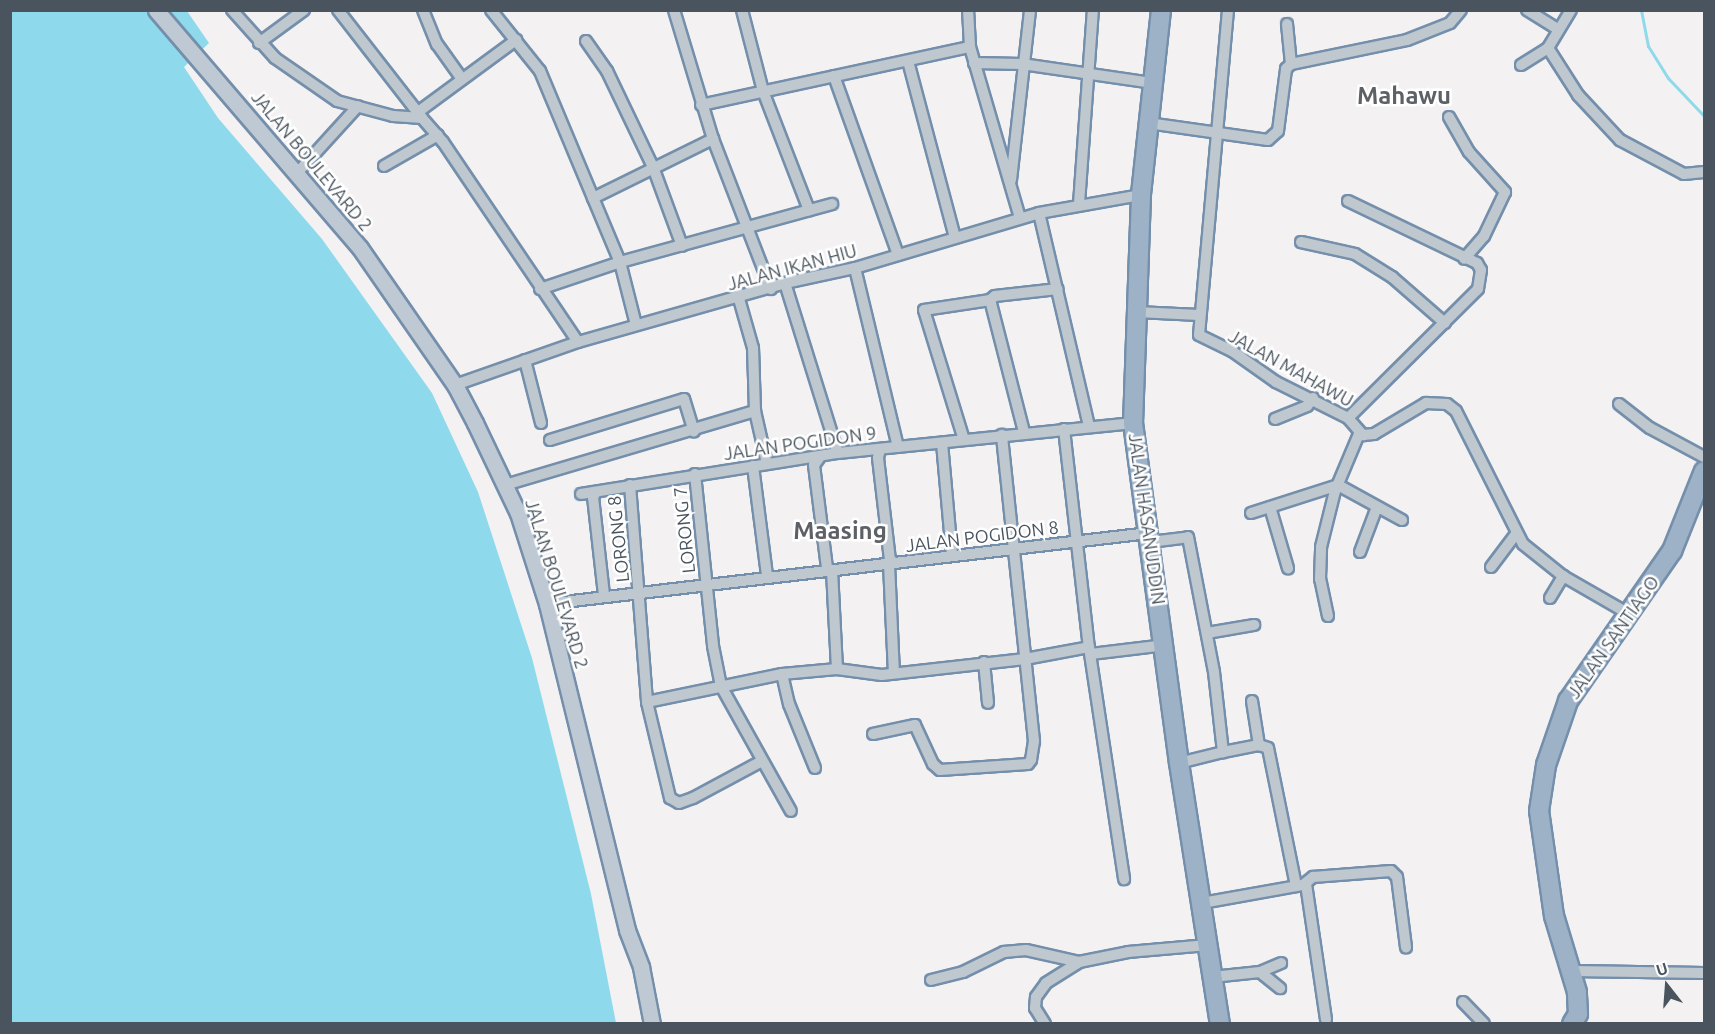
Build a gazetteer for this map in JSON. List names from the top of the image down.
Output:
{
  "streets": {
    "highway": ["JALAN HASANUDDIN", "JALAN SANTIAGO"],
    "main road": ["JALAN BOULEVARD 2"],
    "street": [
      "JALAN IKAN HIU",
      "JALAN MAHAWU",
      "JALAN POGIDON 9",
      "LORONG 7",
      "JALAN POGIDON 8",
      "LORONG 8"
    ]
  },
  "crossings": [
    ["JALAN BOULEVARD 2", "JALAN IKAN HIU"],
    ["JALAN BOULEVARD 2", "JALAN POGIDON 8"],
    ["JALAN IKAN HIU", "JALAN HASANUDDIN"],
    ["JALAN MAHAWU", "JALAN SANTIAGO"],
    ["JALAN POGIDON 9", "JALAN HASANUDDIN"],
    ["JALAN POGIDON 9", "LORONG 7"],
    ["JALAN POGIDON 9", "LORONG 8"],
    ["JALAN HASANUDDIN", "JALAN POGIDON 8"],
    ["LORONG 7", "JALAN POGIDON 8"],
    ["JALAN POGIDON 8", "LORONG 8"]
  ],
  "districts": ["Mahawu", "Maasing"],
  "north": "top"
}
